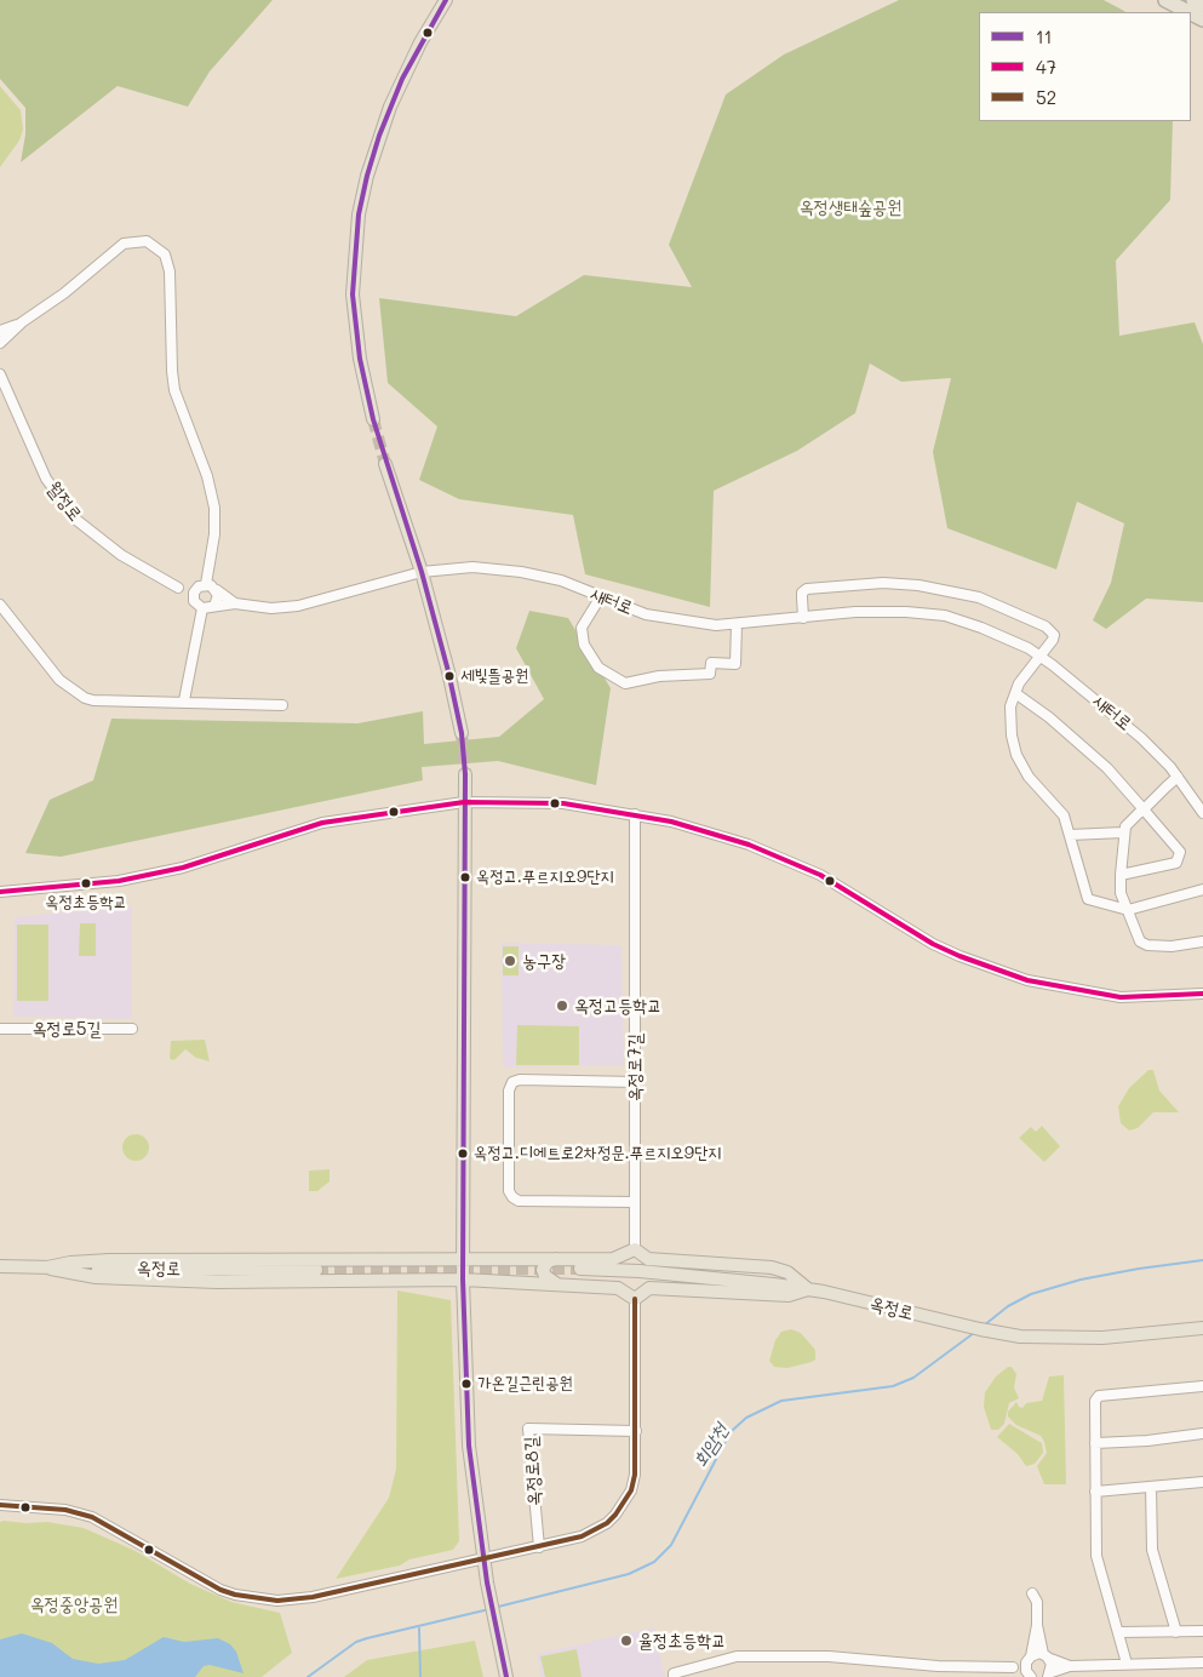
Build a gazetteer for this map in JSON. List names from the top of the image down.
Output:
{
  "streets": {
    "main road": ["옥정로"],
    "street": [
      "월정로",
      "새터로",
      "옥정로5길",
      "옥정로7길",
      "옥정로8길"
    ]
  },
  "water": ["회암천"],
  "parks": ["옥정생태숲공원", "옥정중앙공원"],
  "places": [
    "세빛뜰공원",
    "옥정고.푸르지오9단지",
    "옥정초등학교",
    "농구장",
    "옥정고등학교",
    "옥정고.디에트로2차정문.푸르지오9단지",
    "가온길근린공원",
    "율정초등학교"
  ],
  "lines": ["transit line 11", "transit line 47", "transit line 52"],
  "legend": ["11", "47", "52"]
}
